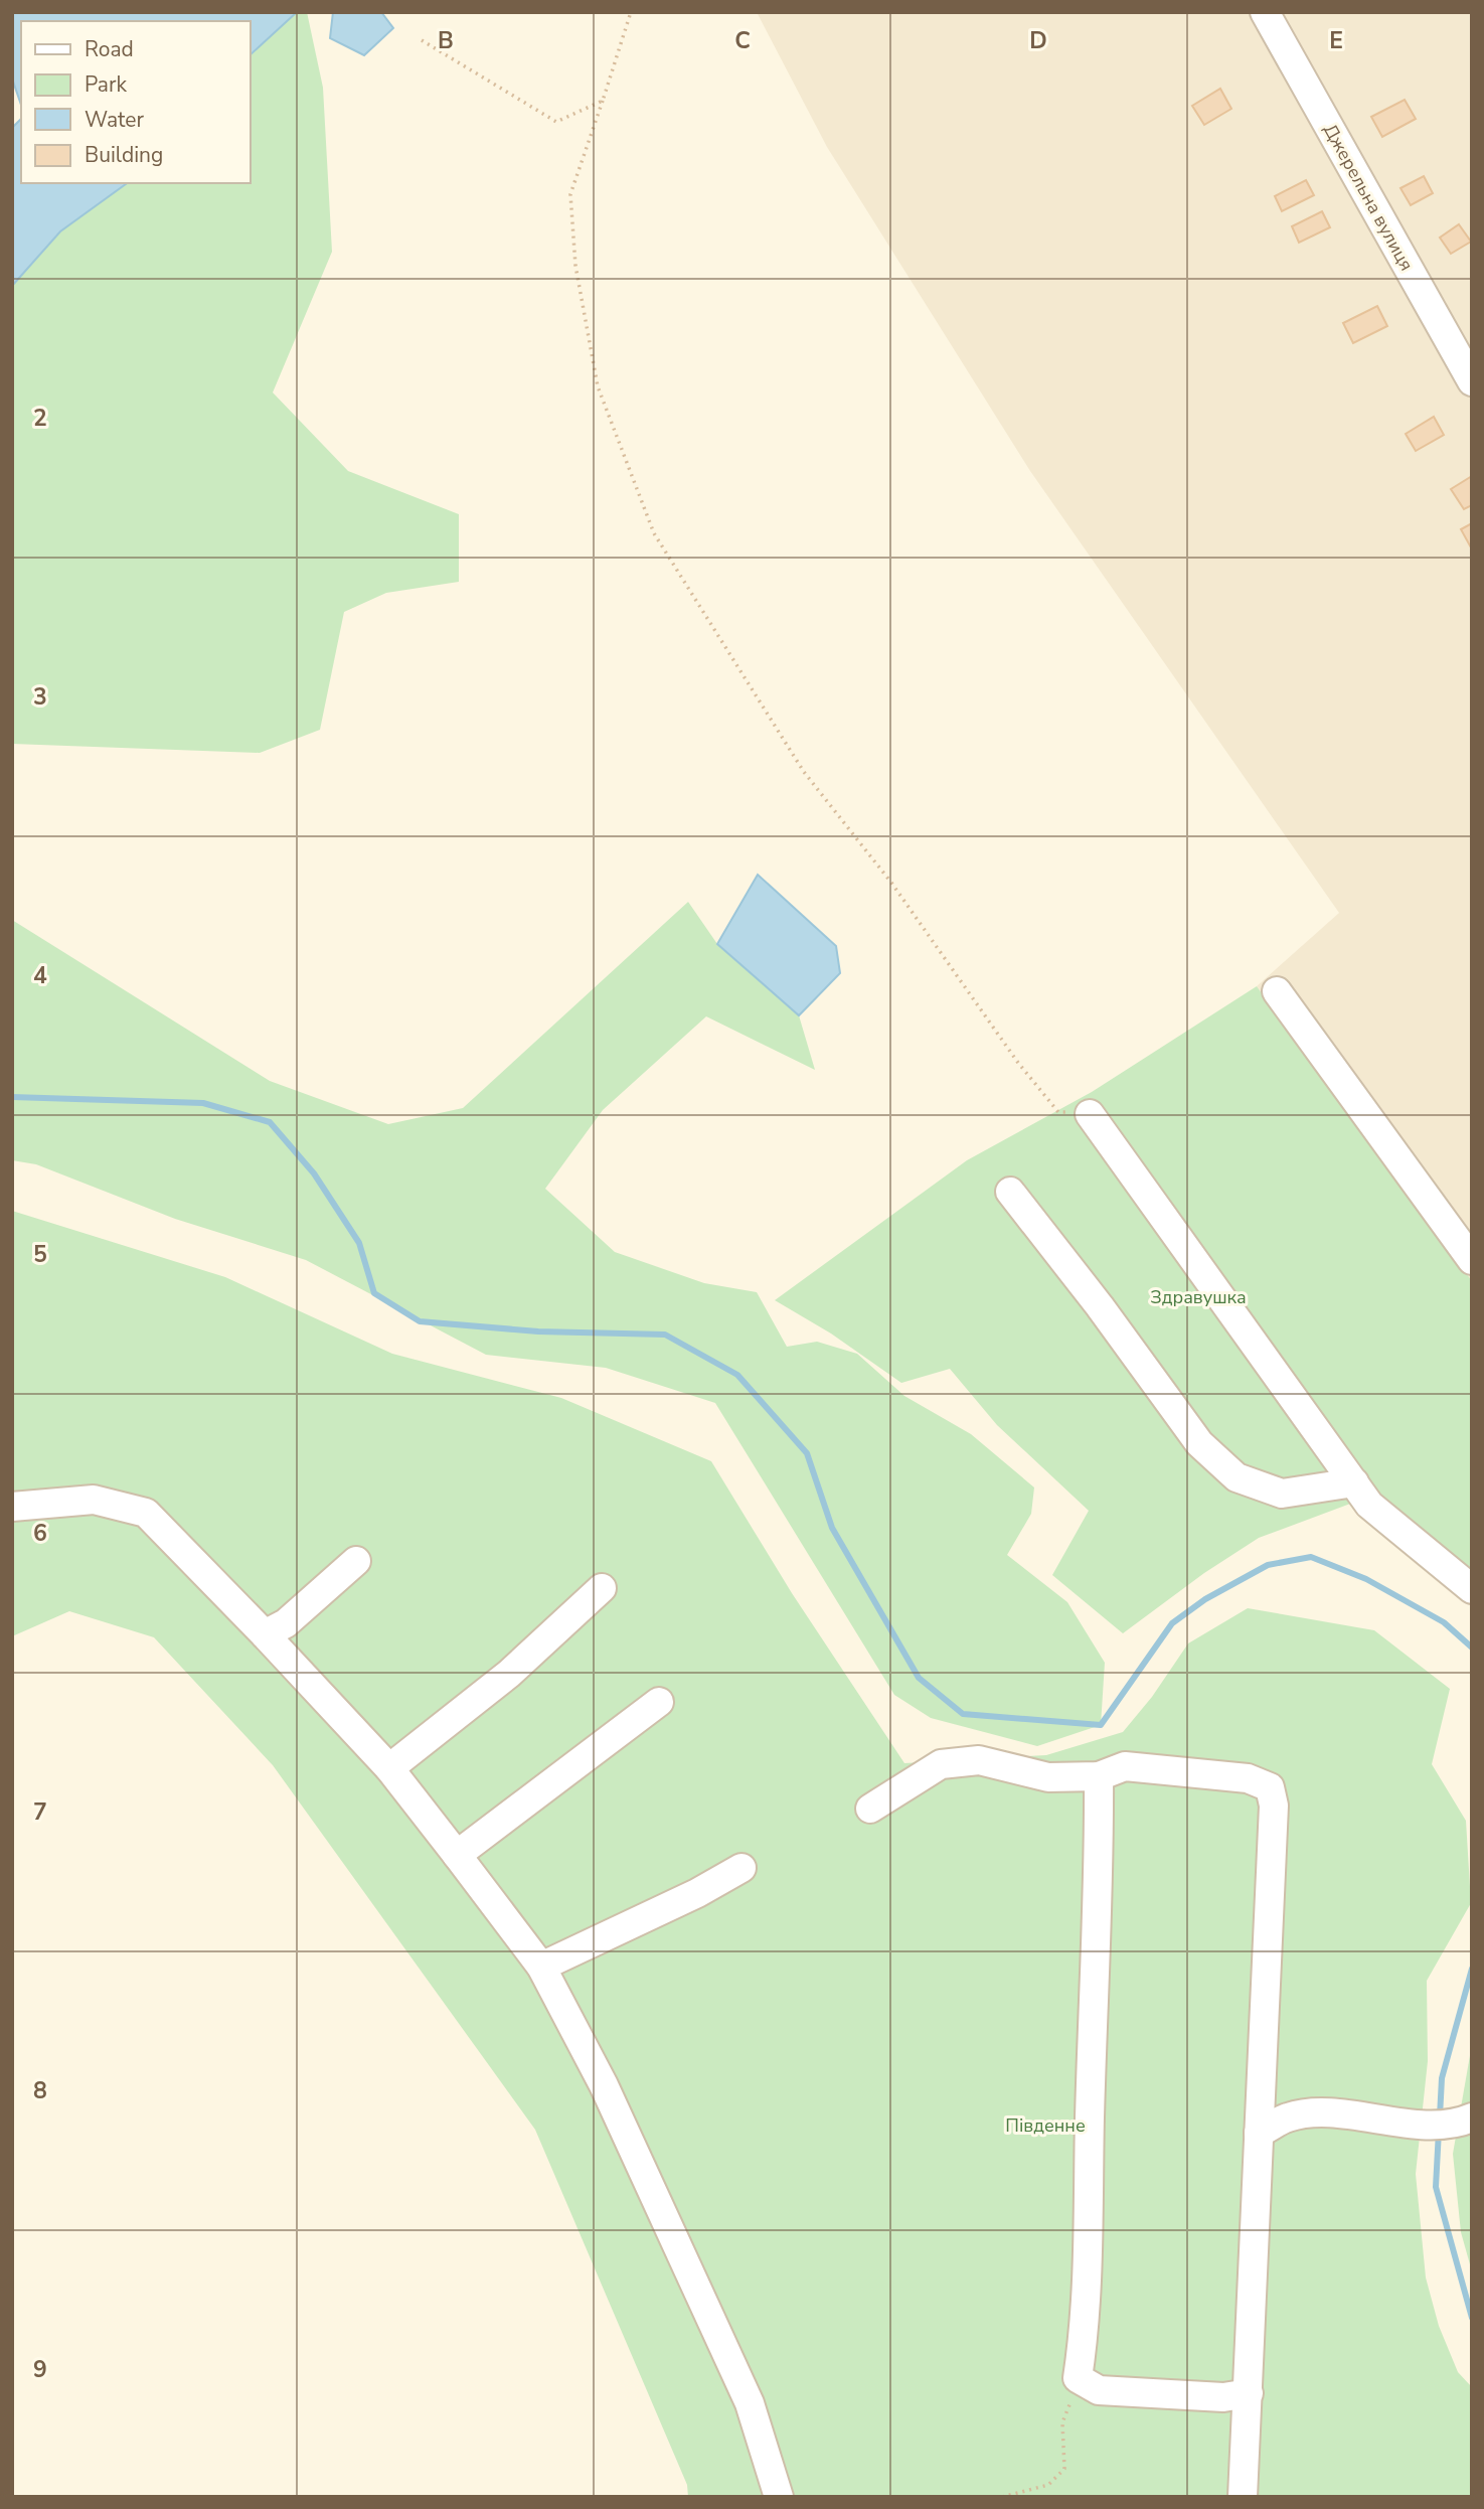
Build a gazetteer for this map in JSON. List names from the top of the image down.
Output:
{
  "streets": {
    "street": ["Джерельна вулиця"]
  },
  "parks": ["Здравушка", "Південне"],
  "legend": [
    "Road",
    "Park",
    "Water",
    "Building"
  ],
  "grid": {
    "columns": [
      "B",
      "C",
      "D",
      "E"
    ],
    "rows": [
      "2",
      "3",
      "4",
      "5",
      "6",
      "7",
      "8",
      "9"
    ]
  }
}
